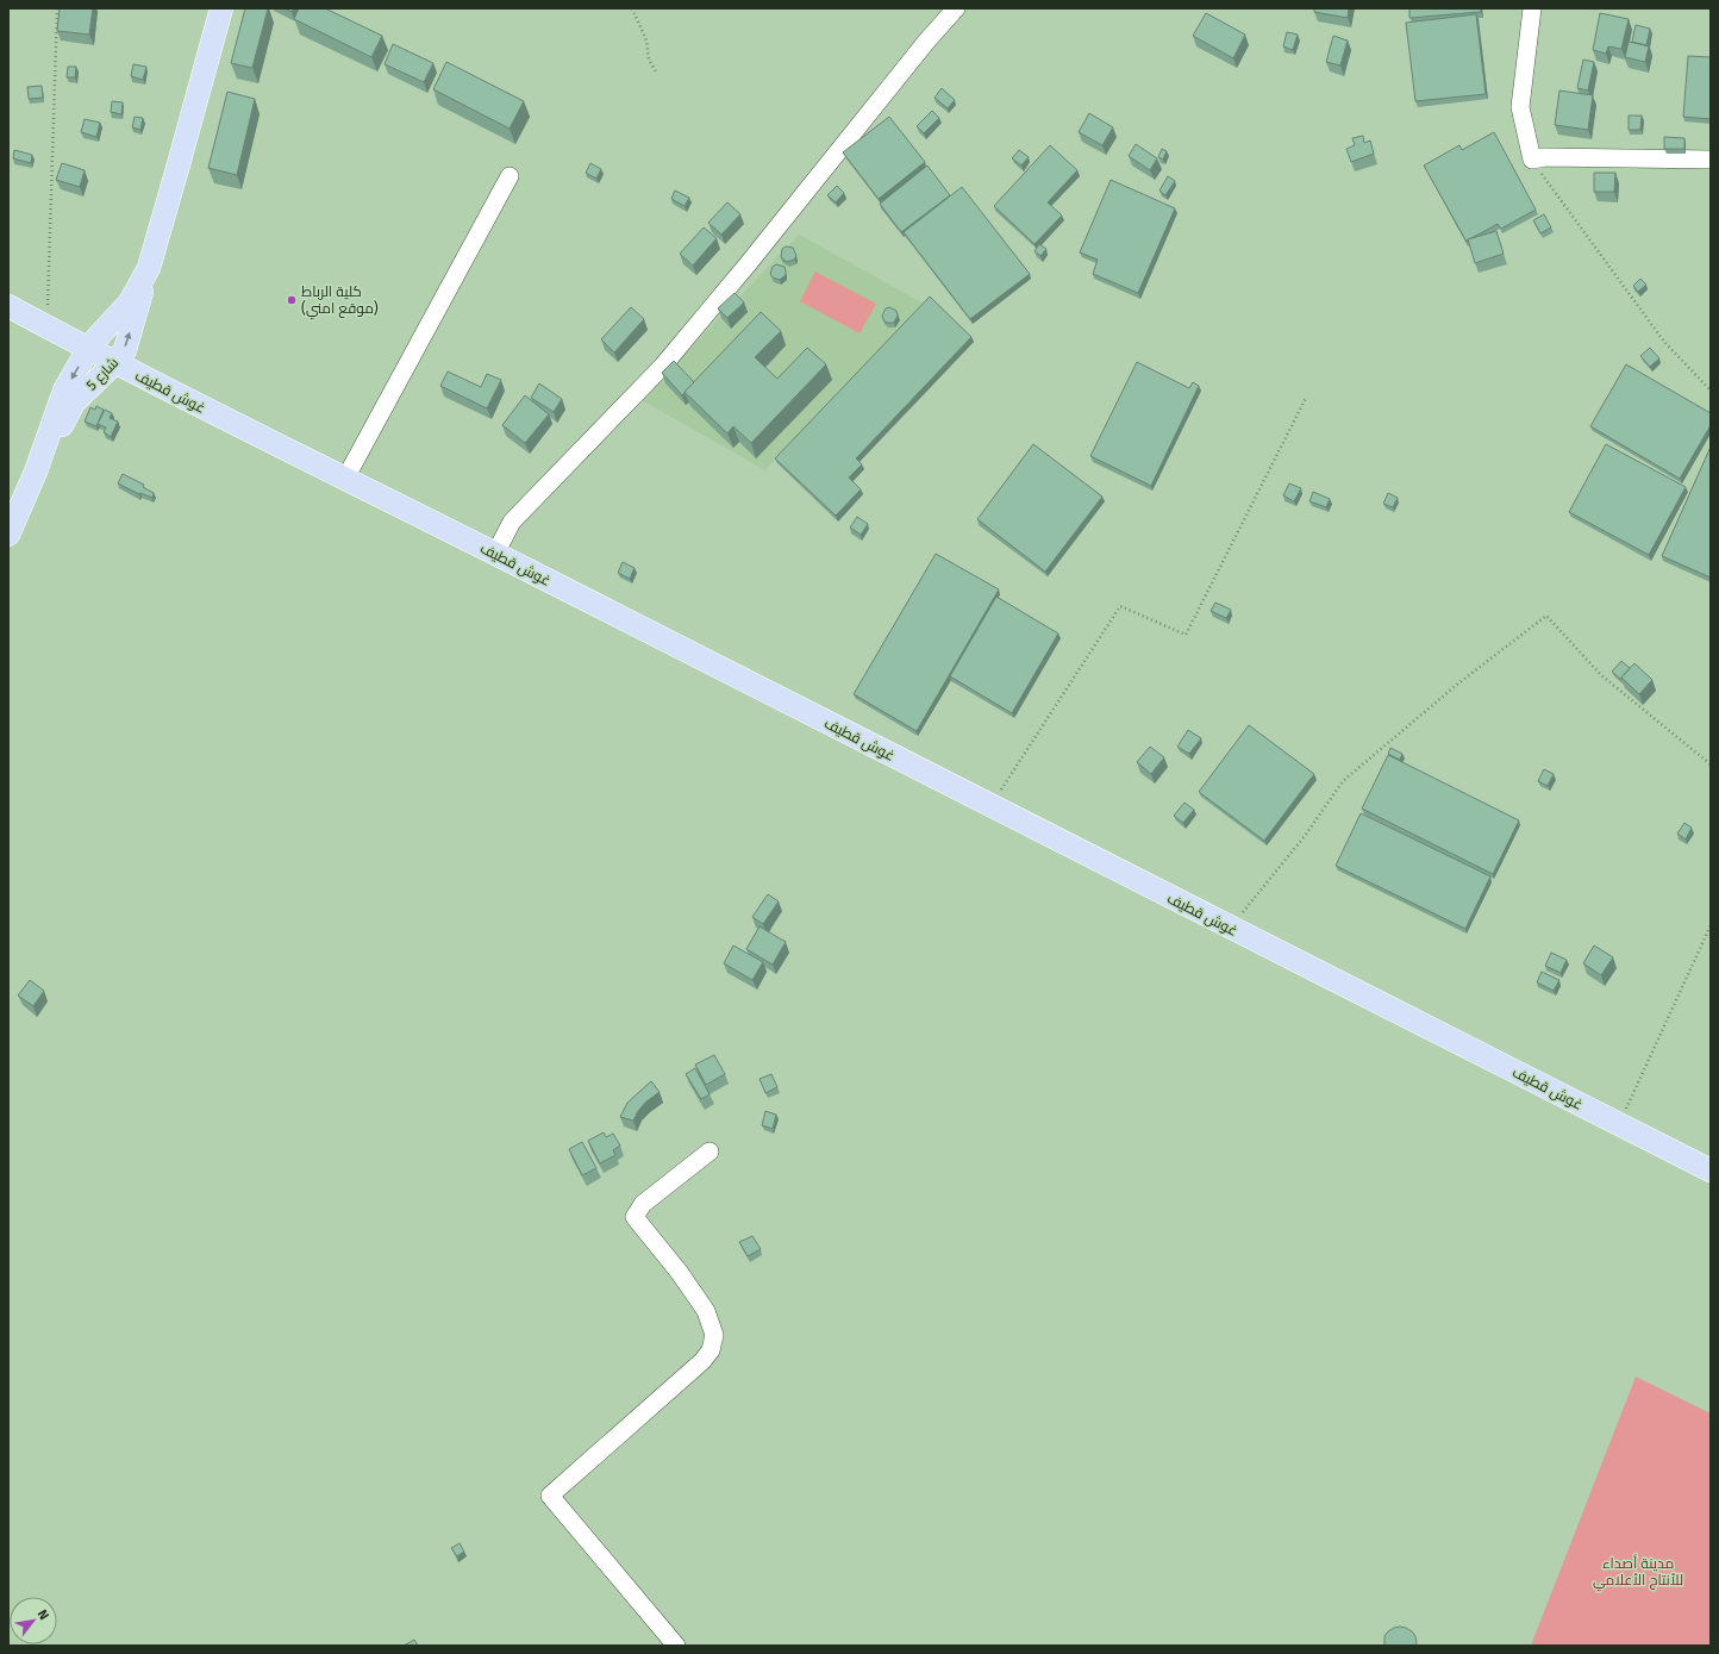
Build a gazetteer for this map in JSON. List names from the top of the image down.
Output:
{
  "streets": {
    "main road": ["شارع 5", "غوش قطيف"]
  },
  "crossings": [
    ["شارع 5", "غوش قطيف"]
  ],
  "parks": ["مدينة أصداء للأنتاج الأعلامي"],
  "places": ["كلية الرباط (موقع امني)"],
  "north": "top right"
}
